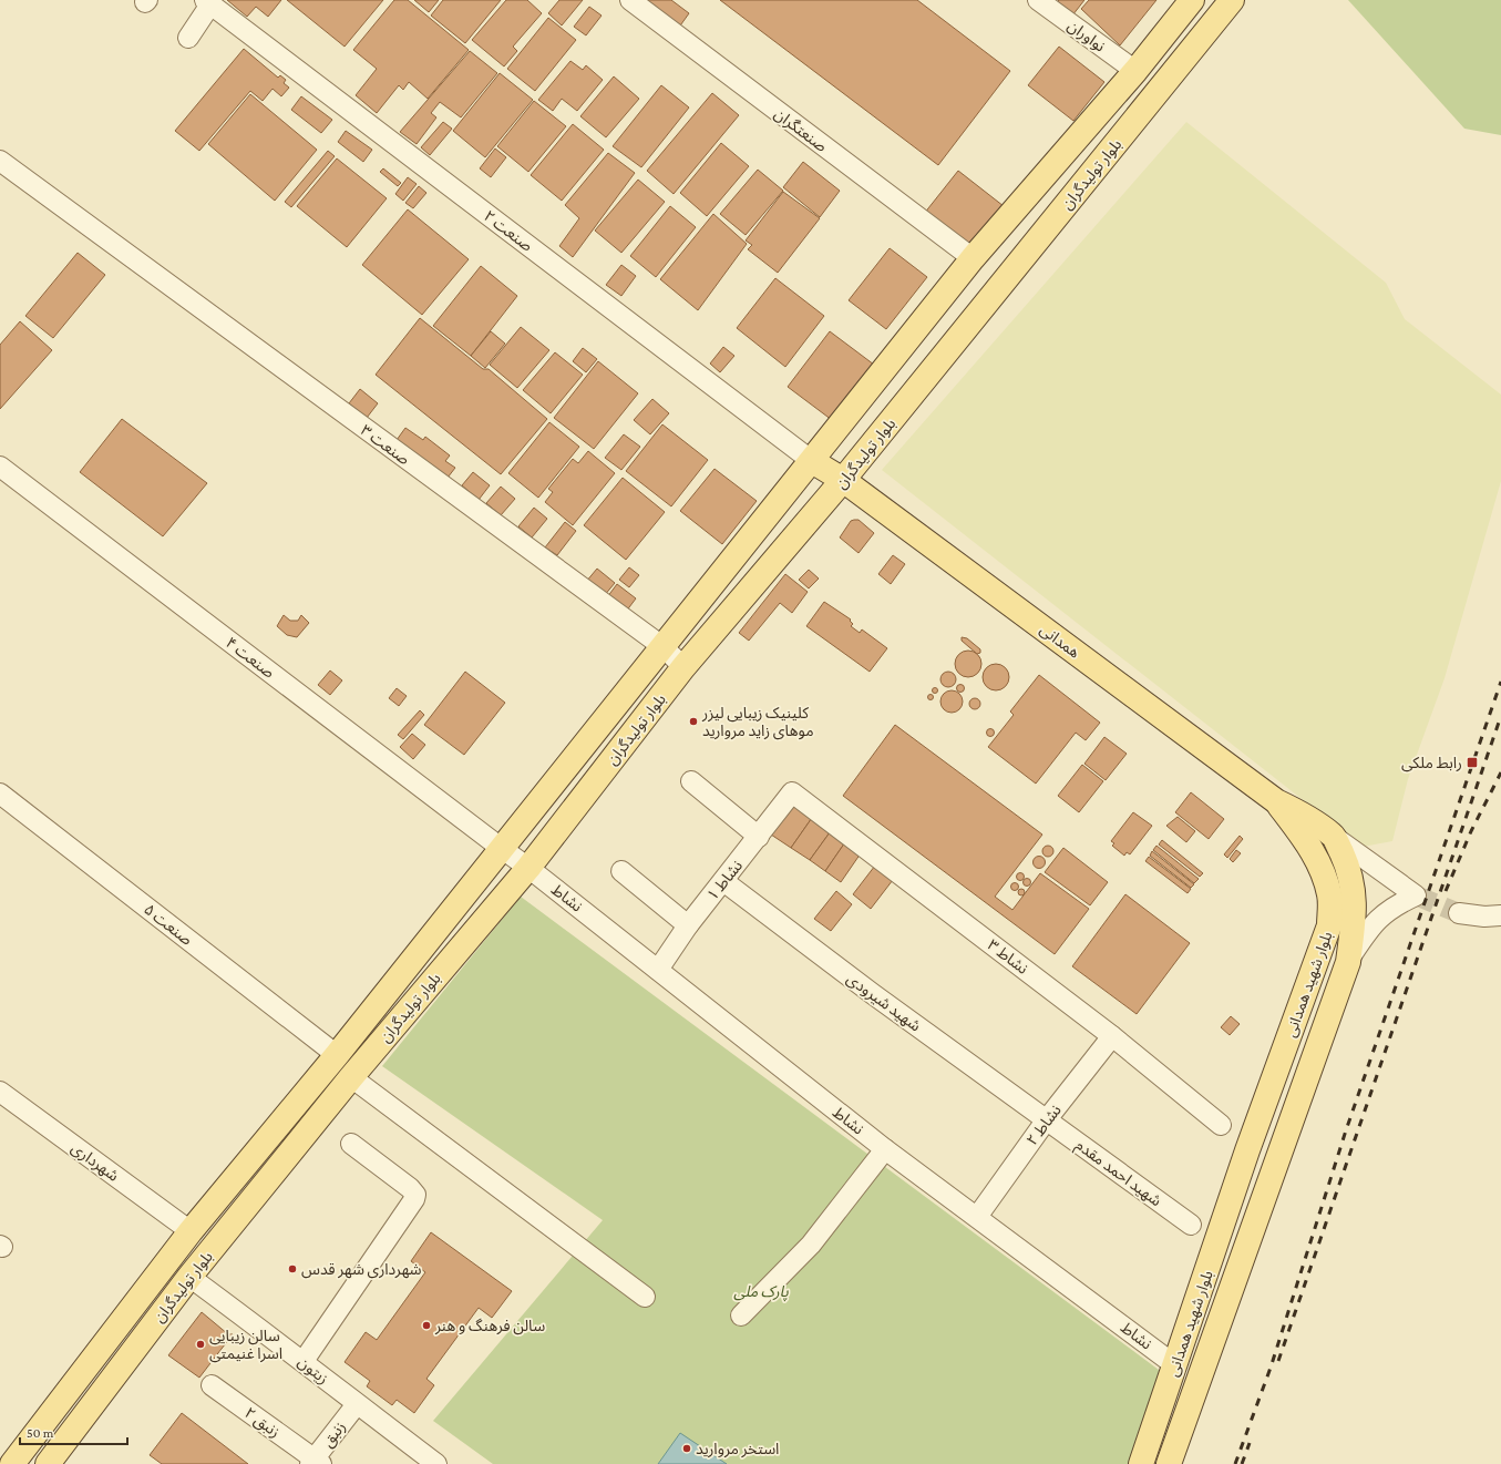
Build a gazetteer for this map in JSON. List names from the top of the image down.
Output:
{
  "streets": {
    "main road": ["بلوار تولیدگران", "همدانی", "بلوار شهید همدانی"],
    "street": [
      "نواوران",
      "صنعتگران",
      "صنعت ۲",
      "صنعت ۳",
      "صنعت ۴",
      "نشاط ۱",
      "نشاط",
      "صنعت ۵",
      "نشاط ۳",
      "شهید شیرودی",
      "نشاط ۲",
      "شهرداری",
      "شهید احمد مقدم",
      "زیتون",
      "زنبق ۲",
      "زنبق"
    ]
  },
  "crossings": [
    ["نواوران", "بلوار تولیدگران"],
    ["صنعتگران", "بلوار تولیدگران"],
    ["بلوار تولیدگران", "صنعت ۲"],
    ["بلوار تولیدگران", "صنعت ۳"],
    ["بلوار تولیدگران", "همدانی"],
    ["بلوار تولیدگران", "صنعت ۴"],
    ["بلوار تولیدگران", "نشاط"],
    ["بلوار تولیدگران", "صنعت ۵"],
    ["بلوار تولیدگران", "شهرداری"],
    ["بلوار تولیدگران", "زیتون"],
    ["صنعت ۲", "همدانی"],
    ["همدانی", "بلوار شهید همدانی"],
    ["صنعت ۴", "نشاط"],
    ["نشاط ۱", "نشاط"],
    ["نشاط ۱", "نشاط ۳"],
    ["نشاط ۱", "شهید شیرودی"],
    ["نشاط", "بلوار شهید همدانی"],
    ["نشاط", "نشاط ۲"],
    ["نشاط ۳", "نشاط ۲"],
    ["شهید شیرودی", "نشاط ۲"],
    ["شهید شیرودی", "شهید احمد مقدم"],
    ["نشاط ۲", "شهید احمد مقدم"],
    ["زیتون", "زنبق"],
    ["زنبق ۲", "زنبق"]
  ],
  "parks": ["پارک ملی"],
  "places": {
    "other": [
      "کلینیک زیبایی لیزر موهای زاید مروارید",
      "شهرداری شهر قدس",
      "سالن فرهنگ و هنر",
      "سالن زیبایی اسرا غنیمتی",
      "استخر مروارید"
    ],
    "transit": ["رابط ملکی"]
  },
  "scale_bar": "50 m"
}
